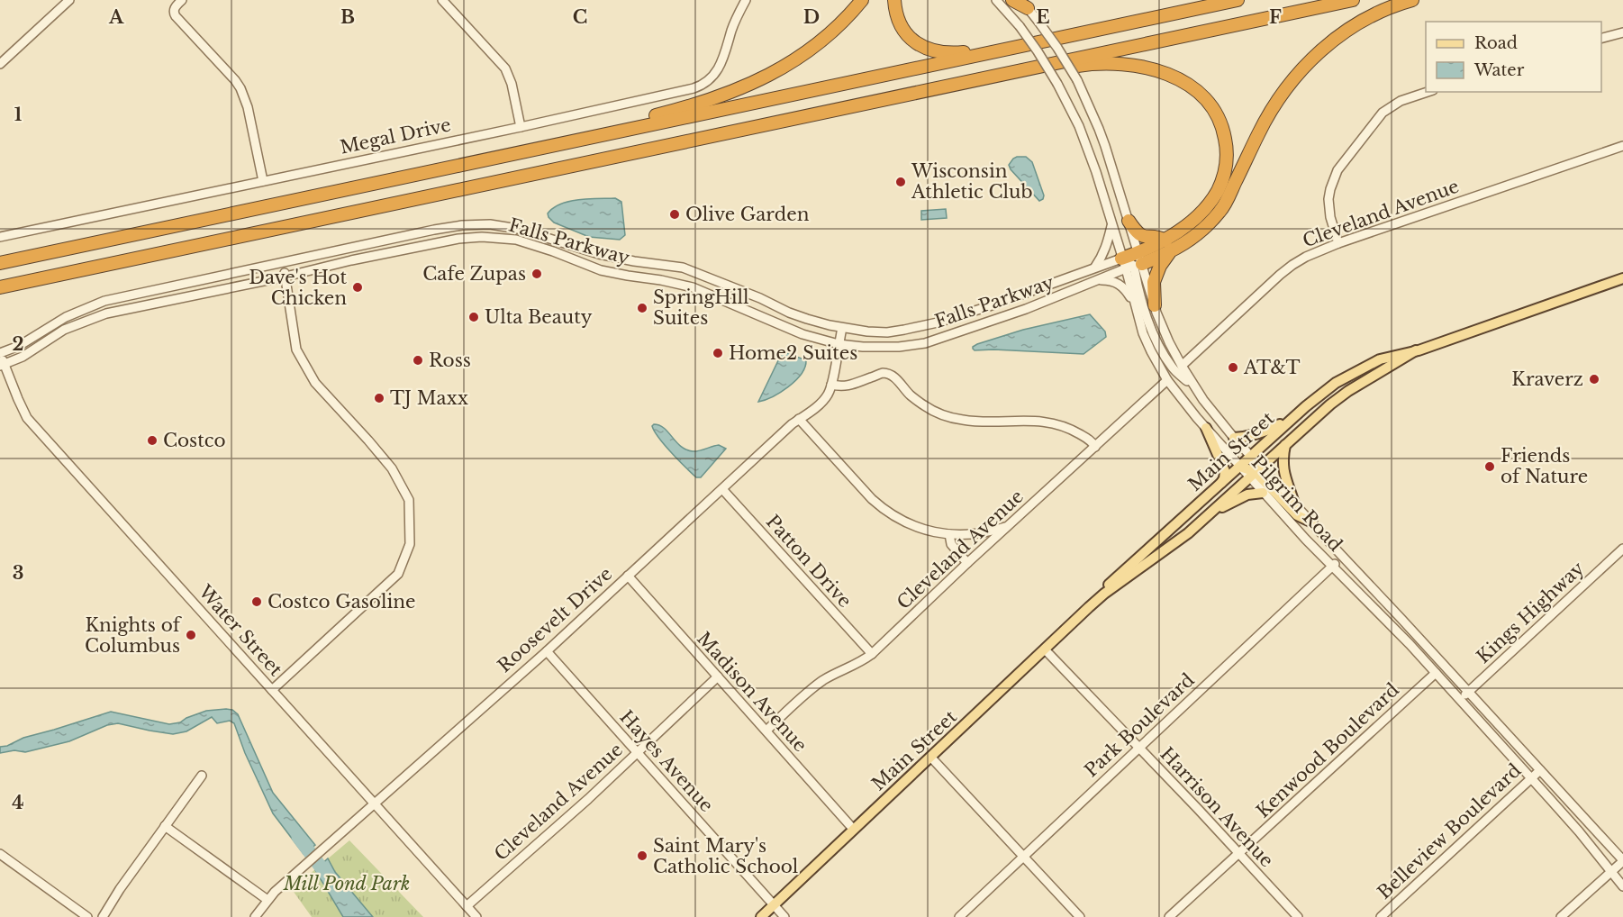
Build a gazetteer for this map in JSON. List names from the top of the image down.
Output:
{
  "streets": {
    "main road": ["Main Street"],
    "street": [
      "Megal Drive",
      "Cleveland Avenue",
      "Falls Parkway",
      "Pilgrim Road",
      "Patton Drive",
      "Kings Highway",
      "Roosevelt Drive",
      "Water Street",
      "Madison Avenue",
      "Park Boulevard",
      "Kenwood Boulevard",
      "Hayes Avenue",
      "Harrison Avenue",
      "Belleview Boulevard"
    ]
  },
  "crossings": [
    ["Cleveland Avenue", "Pilgrim Road"],
    ["Cleveland Avenue", "Patton Drive"],
    ["Cleveland Avenue", "Water Street"],
    ["Cleveland Avenue", "Madison Avenue"],
    ["Cleveland Avenue", "Hayes Avenue"],
    ["Falls Parkway", "Pilgrim Road"],
    ["Falls Parkway", "Roosevelt Drive"],
    ["Falls Parkway", "Water Street"],
    ["Main Street", "Pilgrim Road"],
    ["Main Street", "Madison Avenue"],
    ["Main Street", "Hayes Avenue"],
    ["Main Street", "Harrison Avenue"],
    ["Pilgrim Road", "Kings Highway"],
    ["Pilgrim Road", "Park Boulevard"],
    ["Pilgrim Road", "Kenwood Boulevard"],
    ["Pilgrim Road", "Belleview Boulevard"],
    ["Patton Drive", "Roosevelt Drive"],
    ["Roosevelt Drive", "Water Street"],
    ["Roosevelt Drive", "Madison Avenue"],
    ["Roosevelt Drive", "Hayes Avenue"],
    ["Park Boulevard", "Harrison Avenue"],
    ["Kenwood Boulevard", "Harrison Avenue"]
  ],
  "parks": ["Mill Pond Park"],
  "places": [
    "Wisconsin Athletic Club",
    "Olive Garden",
    "Cafe Zupas",
    "Dave's Hot Chicken",
    "SpringHill Suites",
    "Ulta Beauty",
    "Home2 Suites",
    "Ross",
    "AT&T",
    "Kraverz",
    "TJ Maxx",
    "Costco",
    "Friends of Nature",
    "Costco Gasoline",
    "Knights of Columbus",
    "Saint Mary's Catholic School"
  ],
  "legend": ["Road", "Water"],
  "grid": {
    "columns": [
      "A",
      "B",
      "C",
      "D",
      "E",
      "F"
    ],
    "rows": [
      "1",
      "2",
      "3",
      "4"
    ]
  }
}
